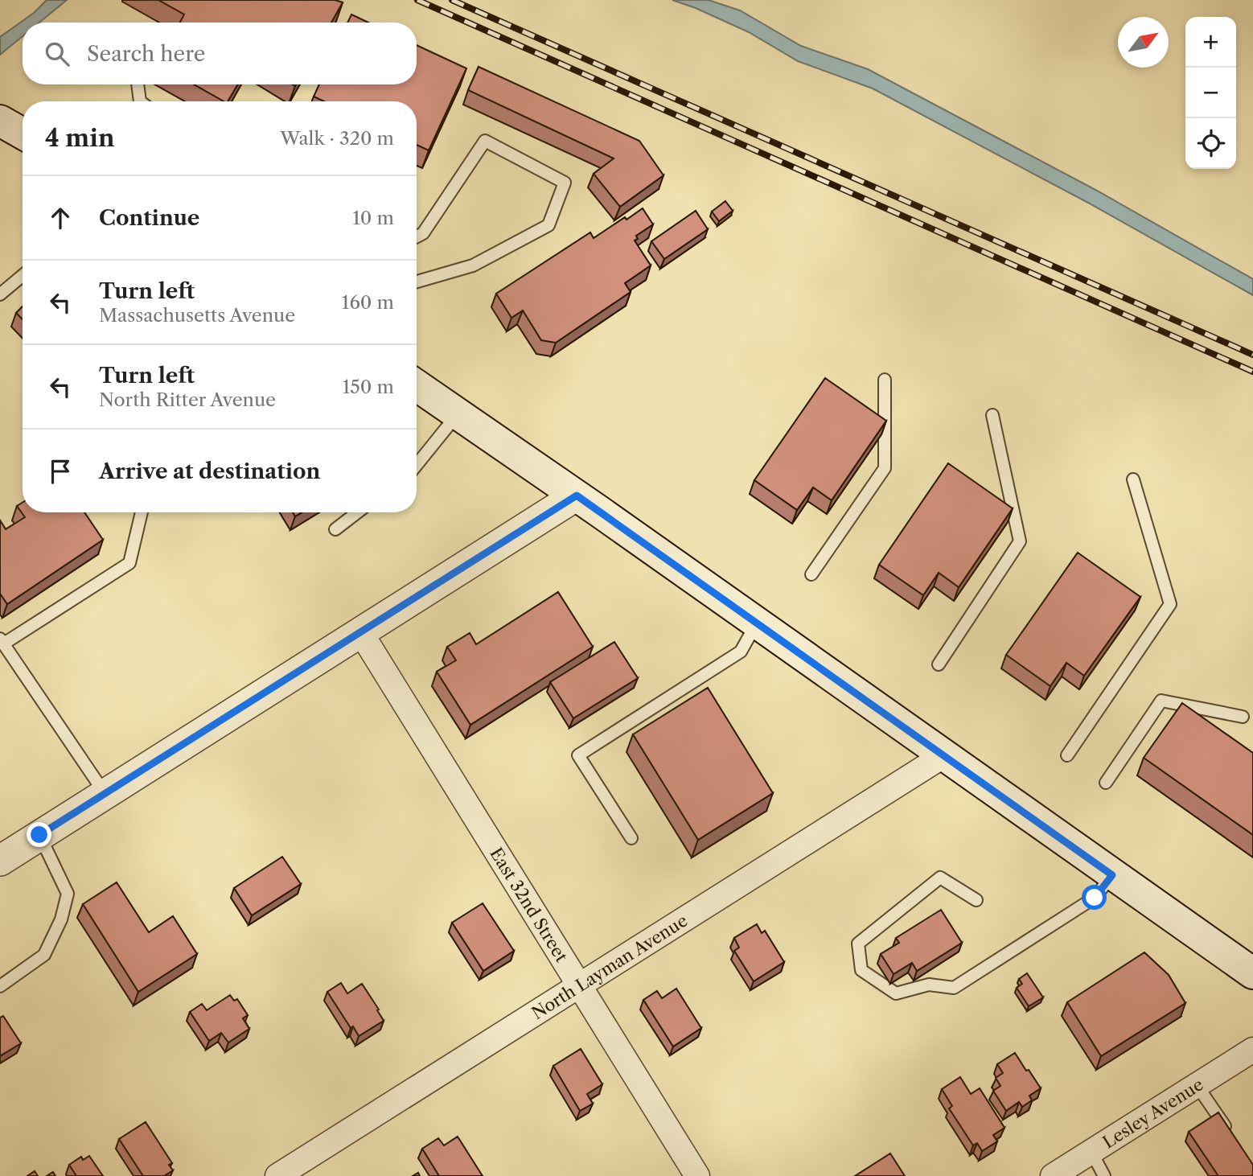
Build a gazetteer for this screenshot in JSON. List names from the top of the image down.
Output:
{
  "streets": {
    "street": ["East 32nd Street", "North Layman Avenue", "Lesley Avenue"]
  },
  "crossings": [
    ["East 32nd Street", "North Layman Avenue"]
  ],
  "north": "top right",
  "page": {
    "map_buttons": ["+", "−"],
    "search": "Search here",
    "heading": ["4 min", "Walk · 320 m"],
    "list": [
      ["Continue", "10 m"],
      ["Turn left", "Massachusetts Avenue", "160 m"],
      ["Turn left", "North Ritter Avenue", "150 m"],
      "Arrive at destination"
    ]
  }
}
